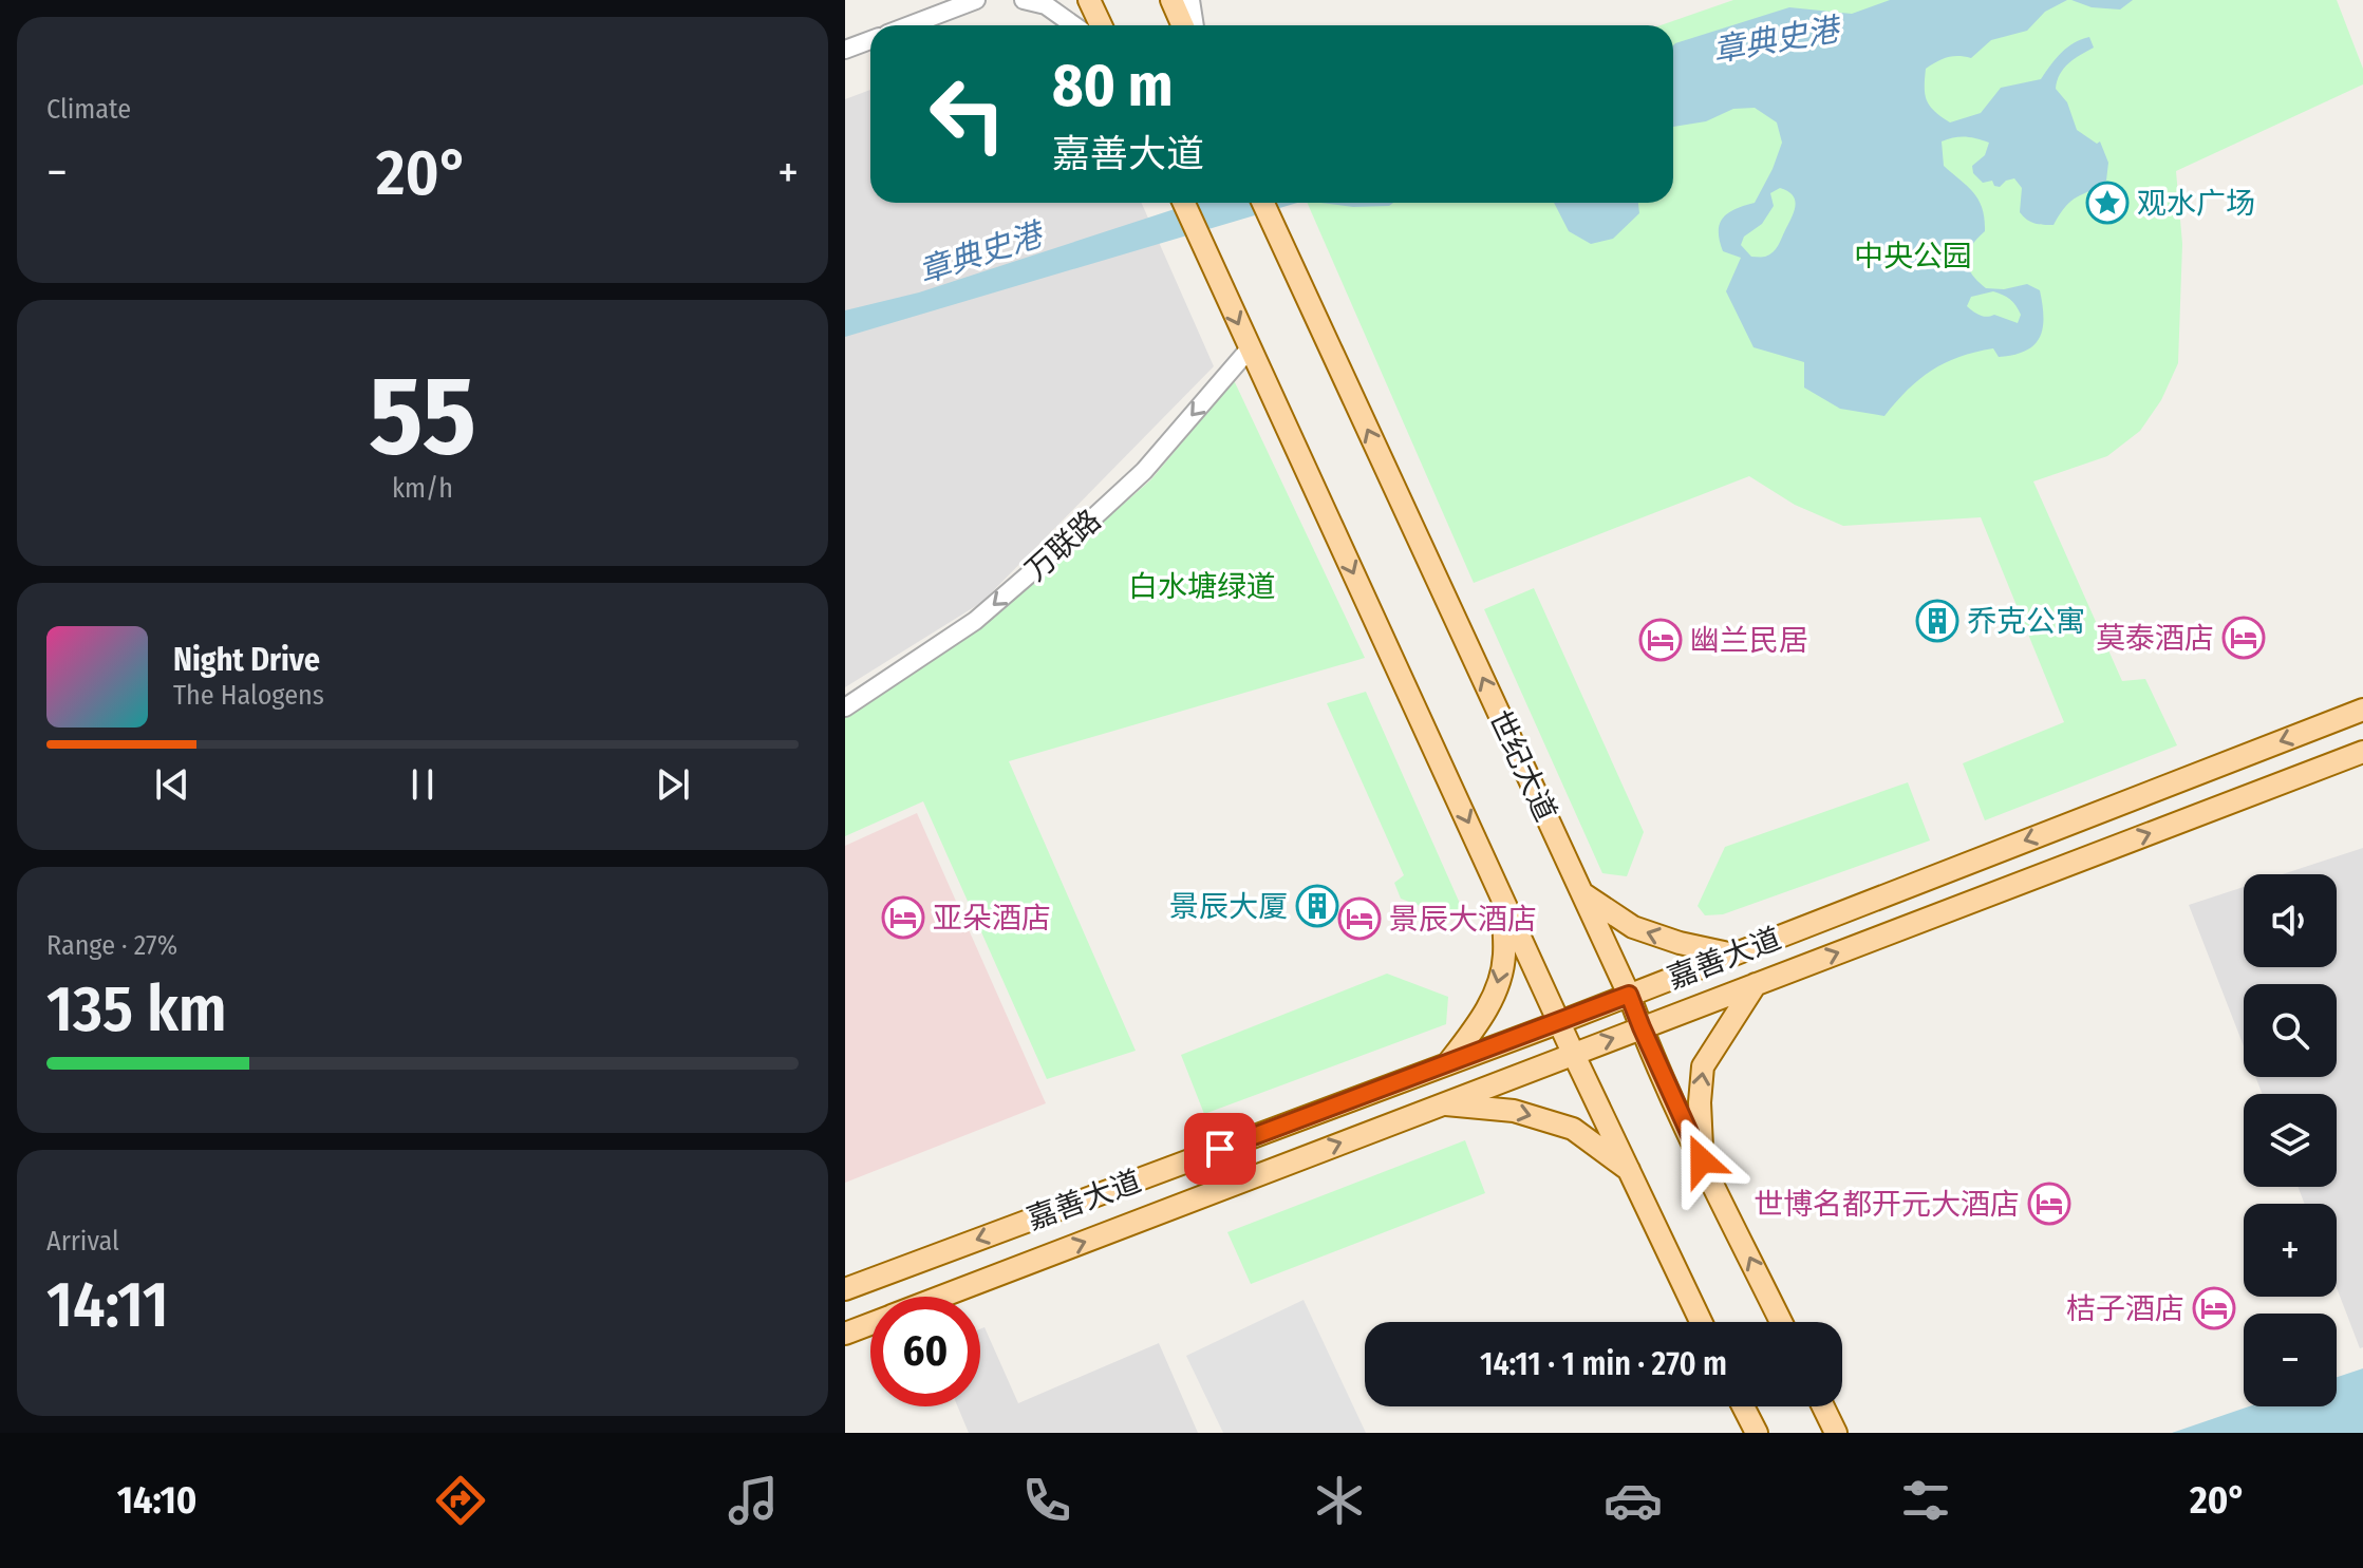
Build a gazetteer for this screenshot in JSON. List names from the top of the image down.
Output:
{
  "streets": {
    "main road": ["世纪大道", "嘉善大道"],
    "street": ["万联路"]
  },
  "crossings": [
    ["世纪大道", "嘉善大道"]
  ],
  "one_way": ["万联路"],
  "water": ["章典史港"],
  "parks": ["中央公园", "白水塘绿道"],
  "places": {
    "place": ["观水广场"],
    "building": ["乔克公寓", "景辰大厦"],
    "hotel": [
      "莫泰酒店",
      "幽兰民居",
      "亚朵酒店",
      "景辰大酒店",
      "世博名都开元大酒店",
      "桔子酒店"
    ]
  },
  "page": {
    "tile": [
      "Climate",
      ["55", "km/h"],
      ["Range · 27%", "135 km"],
      ["Arrival", "14:11"]
    ],
    "turn": ["80 m", "嘉善大道"],
    "heat": ["−", "20°", "+"],
    "song": ["Night Drive", "The Halogens"],
    "map_buttons": ["+", "−"],
    "limit": "60",
    "trip": "14:11 · 1 min · 270 m",
    "tabs": ["14:10", "20°"]
  }
}
